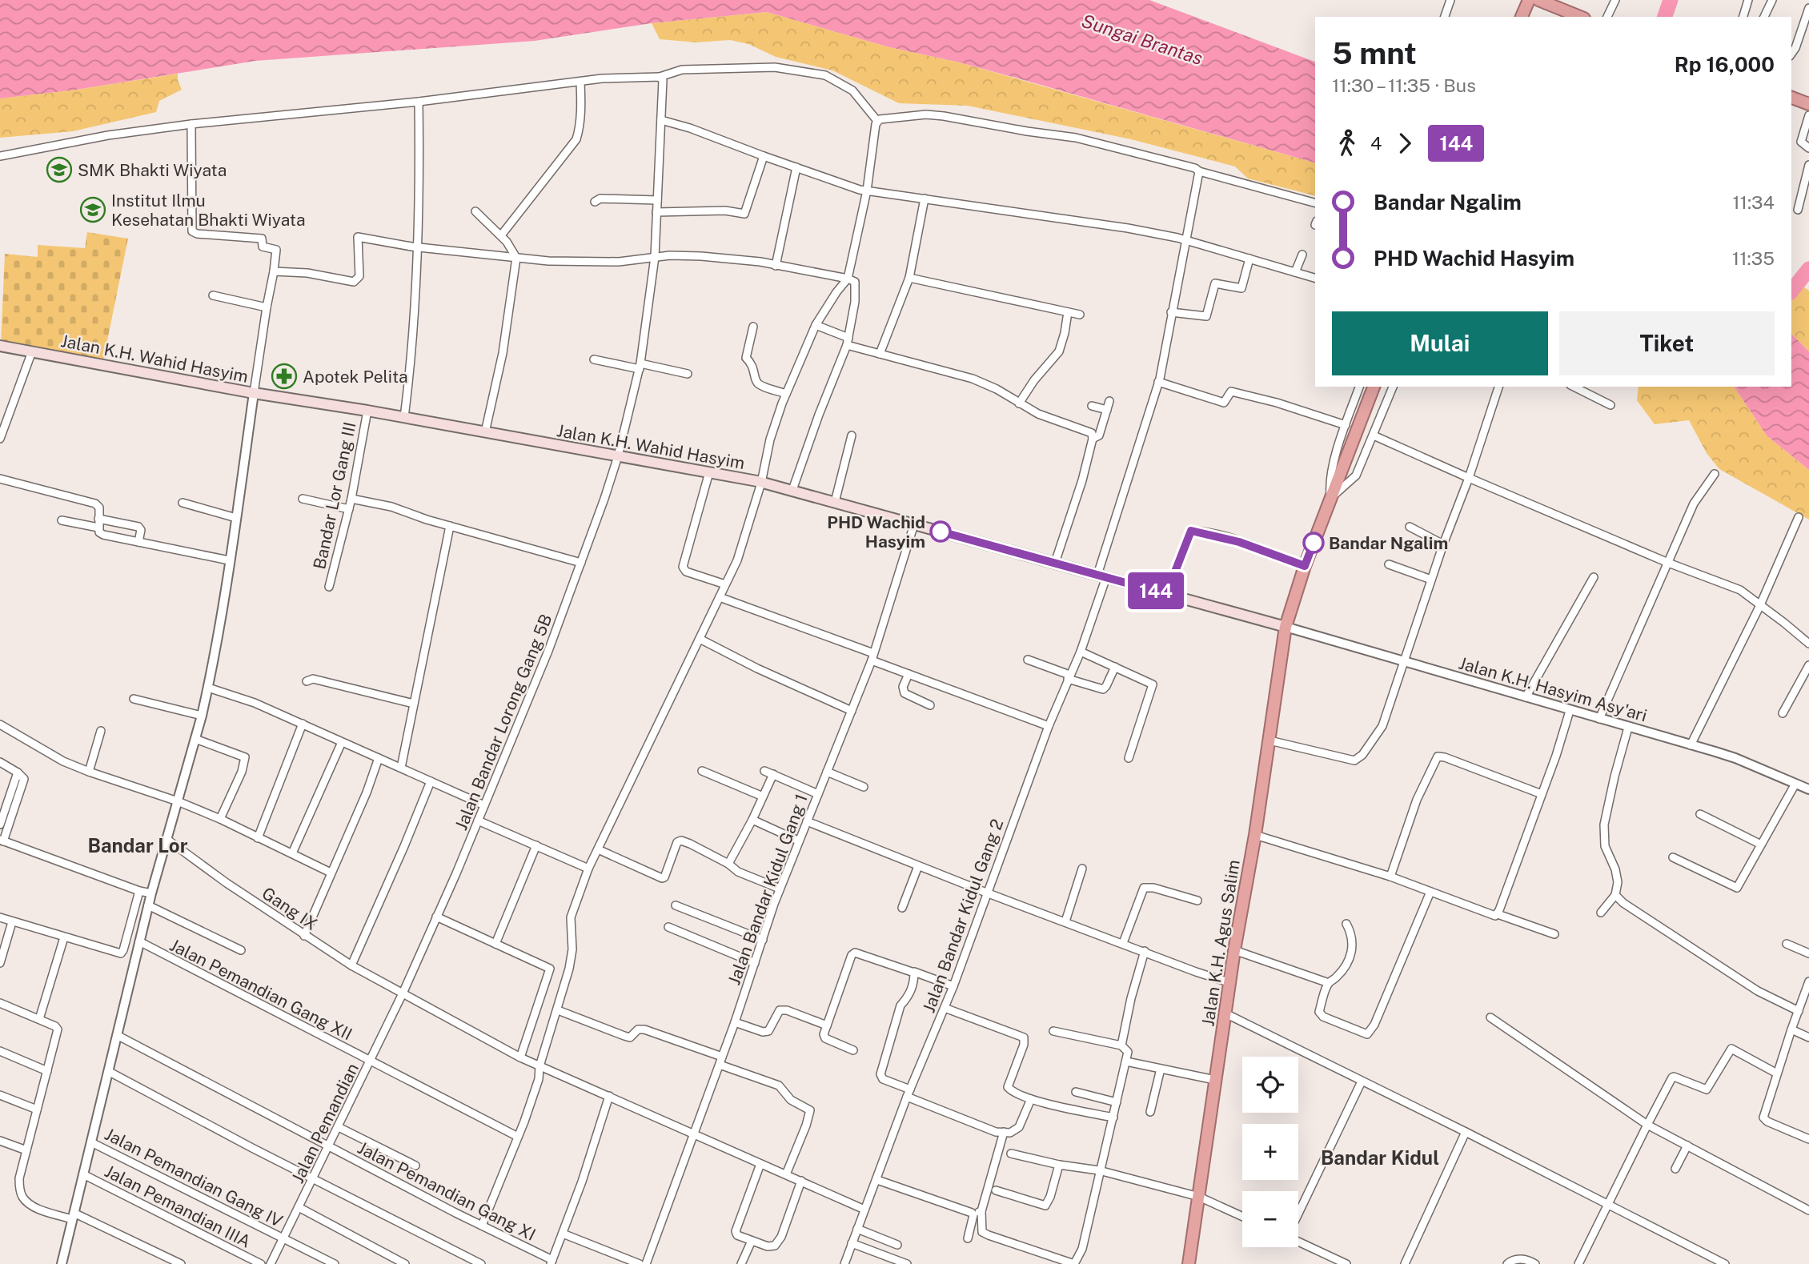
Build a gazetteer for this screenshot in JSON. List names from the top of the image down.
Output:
{
  "streets": {
    "highway": ["Jalan K.H. Agus Salim"],
    "main road": ["Jalan K.H. Wahid Hasyim"],
    "street": [
      "Bandar Lor Gang III",
      "Jalan K.H. Hasyim Asy'ari",
      "Jalan Bandar Lorong Gang 5B",
      "Jalan Bandar Kidul Gang 1",
      "Gang IX",
      "Jalan Bandar Kidul Gang 2",
      "Jalan Pemandian Gang XII",
      "Jalan Pemandian",
      "Jalan Pemandian Gang IV",
      "Jalan Pemandian Gang XI",
      "Jalan Pemandian IIIA"
    ]
  },
  "crossings": [
    ["Jalan K.H. Wahid Hasyim", "Bandar Lor Gang III"],
    ["Jalan K.H. Wahid Hasyim", "Jalan K.H. Hasyim Asy'ari"],
    ["Jalan K.H. Wahid Hasyim", "Jalan Bandar Lorong Gang 5B"],
    ["Jalan K.H. Wahid Hasyim", "Jalan Bandar Kidul Gang 1"],
    ["Jalan K.H. Wahid Hasyim", "Jalan Bandar Kidul Gang 2"],
    ["Jalan K.H. Wahid Hasyim", "Jalan K.H. Agus Salim"],
    ["Jalan K.H. Hasyim Asy'ari", "Jalan K.H. Agus Salim"],
    ["Jalan Bandar Lorong Gang 5B", "Gang IX"],
    ["Jalan Bandar Lorong Gang 5B", "Jalan Pemandian"],
    ["Jalan Bandar Kidul Gang 1", "Gang IX"],
    ["Gang IX", "Jalan Bandar Kidul Gang 2"],
    ["Gang IX", "Jalan Pemandian"],
    ["Jalan Pemandian Gang XII", "Jalan Pemandian"],
    ["Jalan Pemandian", "Jalan Pemandian Gang IV"],
    ["Jalan Pemandian", "Jalan Pemandian Gang XI"]
  ],
  "districts": ["Bandar Lor", "Bandar Kidul"],
  "water": ["Sungai Brantas"],
  "places": {
    "school or university": ["SMK Bhakti Wiyata", "Institut Ilmu Kesehatan Bhakti Wiyata"],
    "pharmacy": ["Apotek Pelita"],
    "other": ["PHD Wachid Hasyim", "Bandar Ngalim"]
  },
  "lines": ["bus line 144"],
  "page": {
    "on_map": "144",
    "heading": ["5 mnt", "11:30 – 11:35 · Bus", "Rp 16,000"],
    "legs": ["4", "144"],
    "list": [
      {
        "name": "Bandar Ngalim",
        "value": "11:34"
      },
      {
        "name": "PHD Wachid Hasyim",
        "value": "11:35"
      }
    ],
    "buttons": ["Mulai", "Tiket"],
    "map_buttons": ["+", "−"]
  }
}
